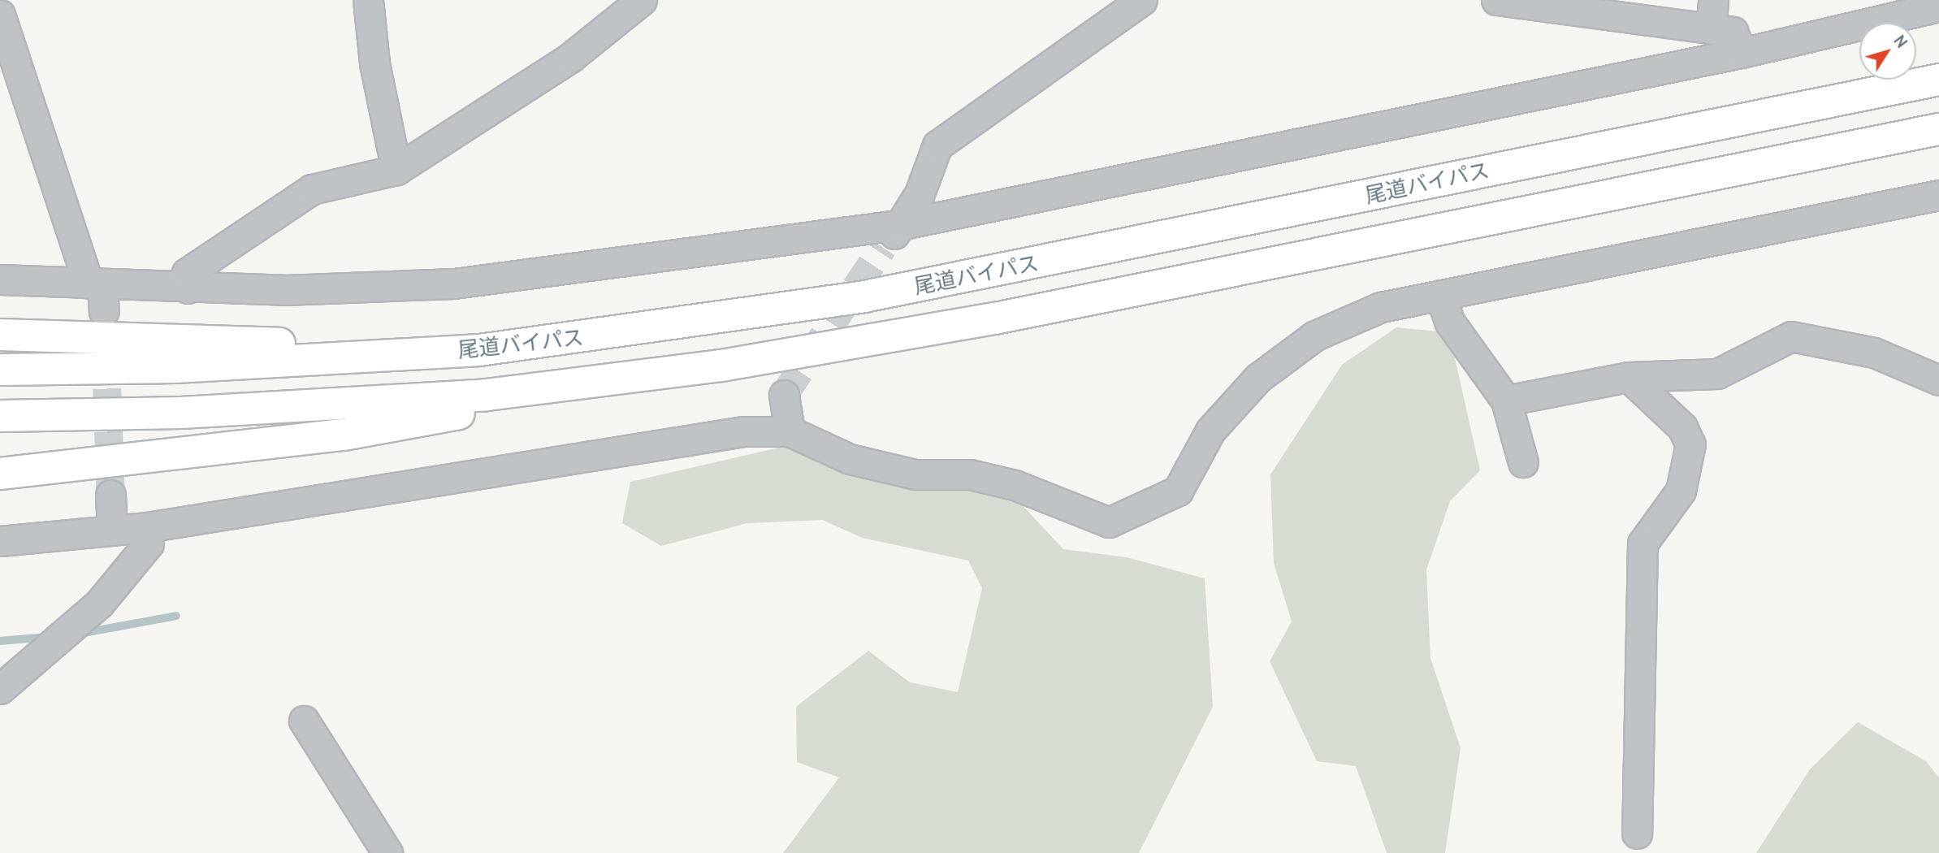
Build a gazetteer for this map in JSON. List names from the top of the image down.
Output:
{
  "streets": {
    "highway": ["尾道バイパス"]
  },
  "north": "top right"
}
